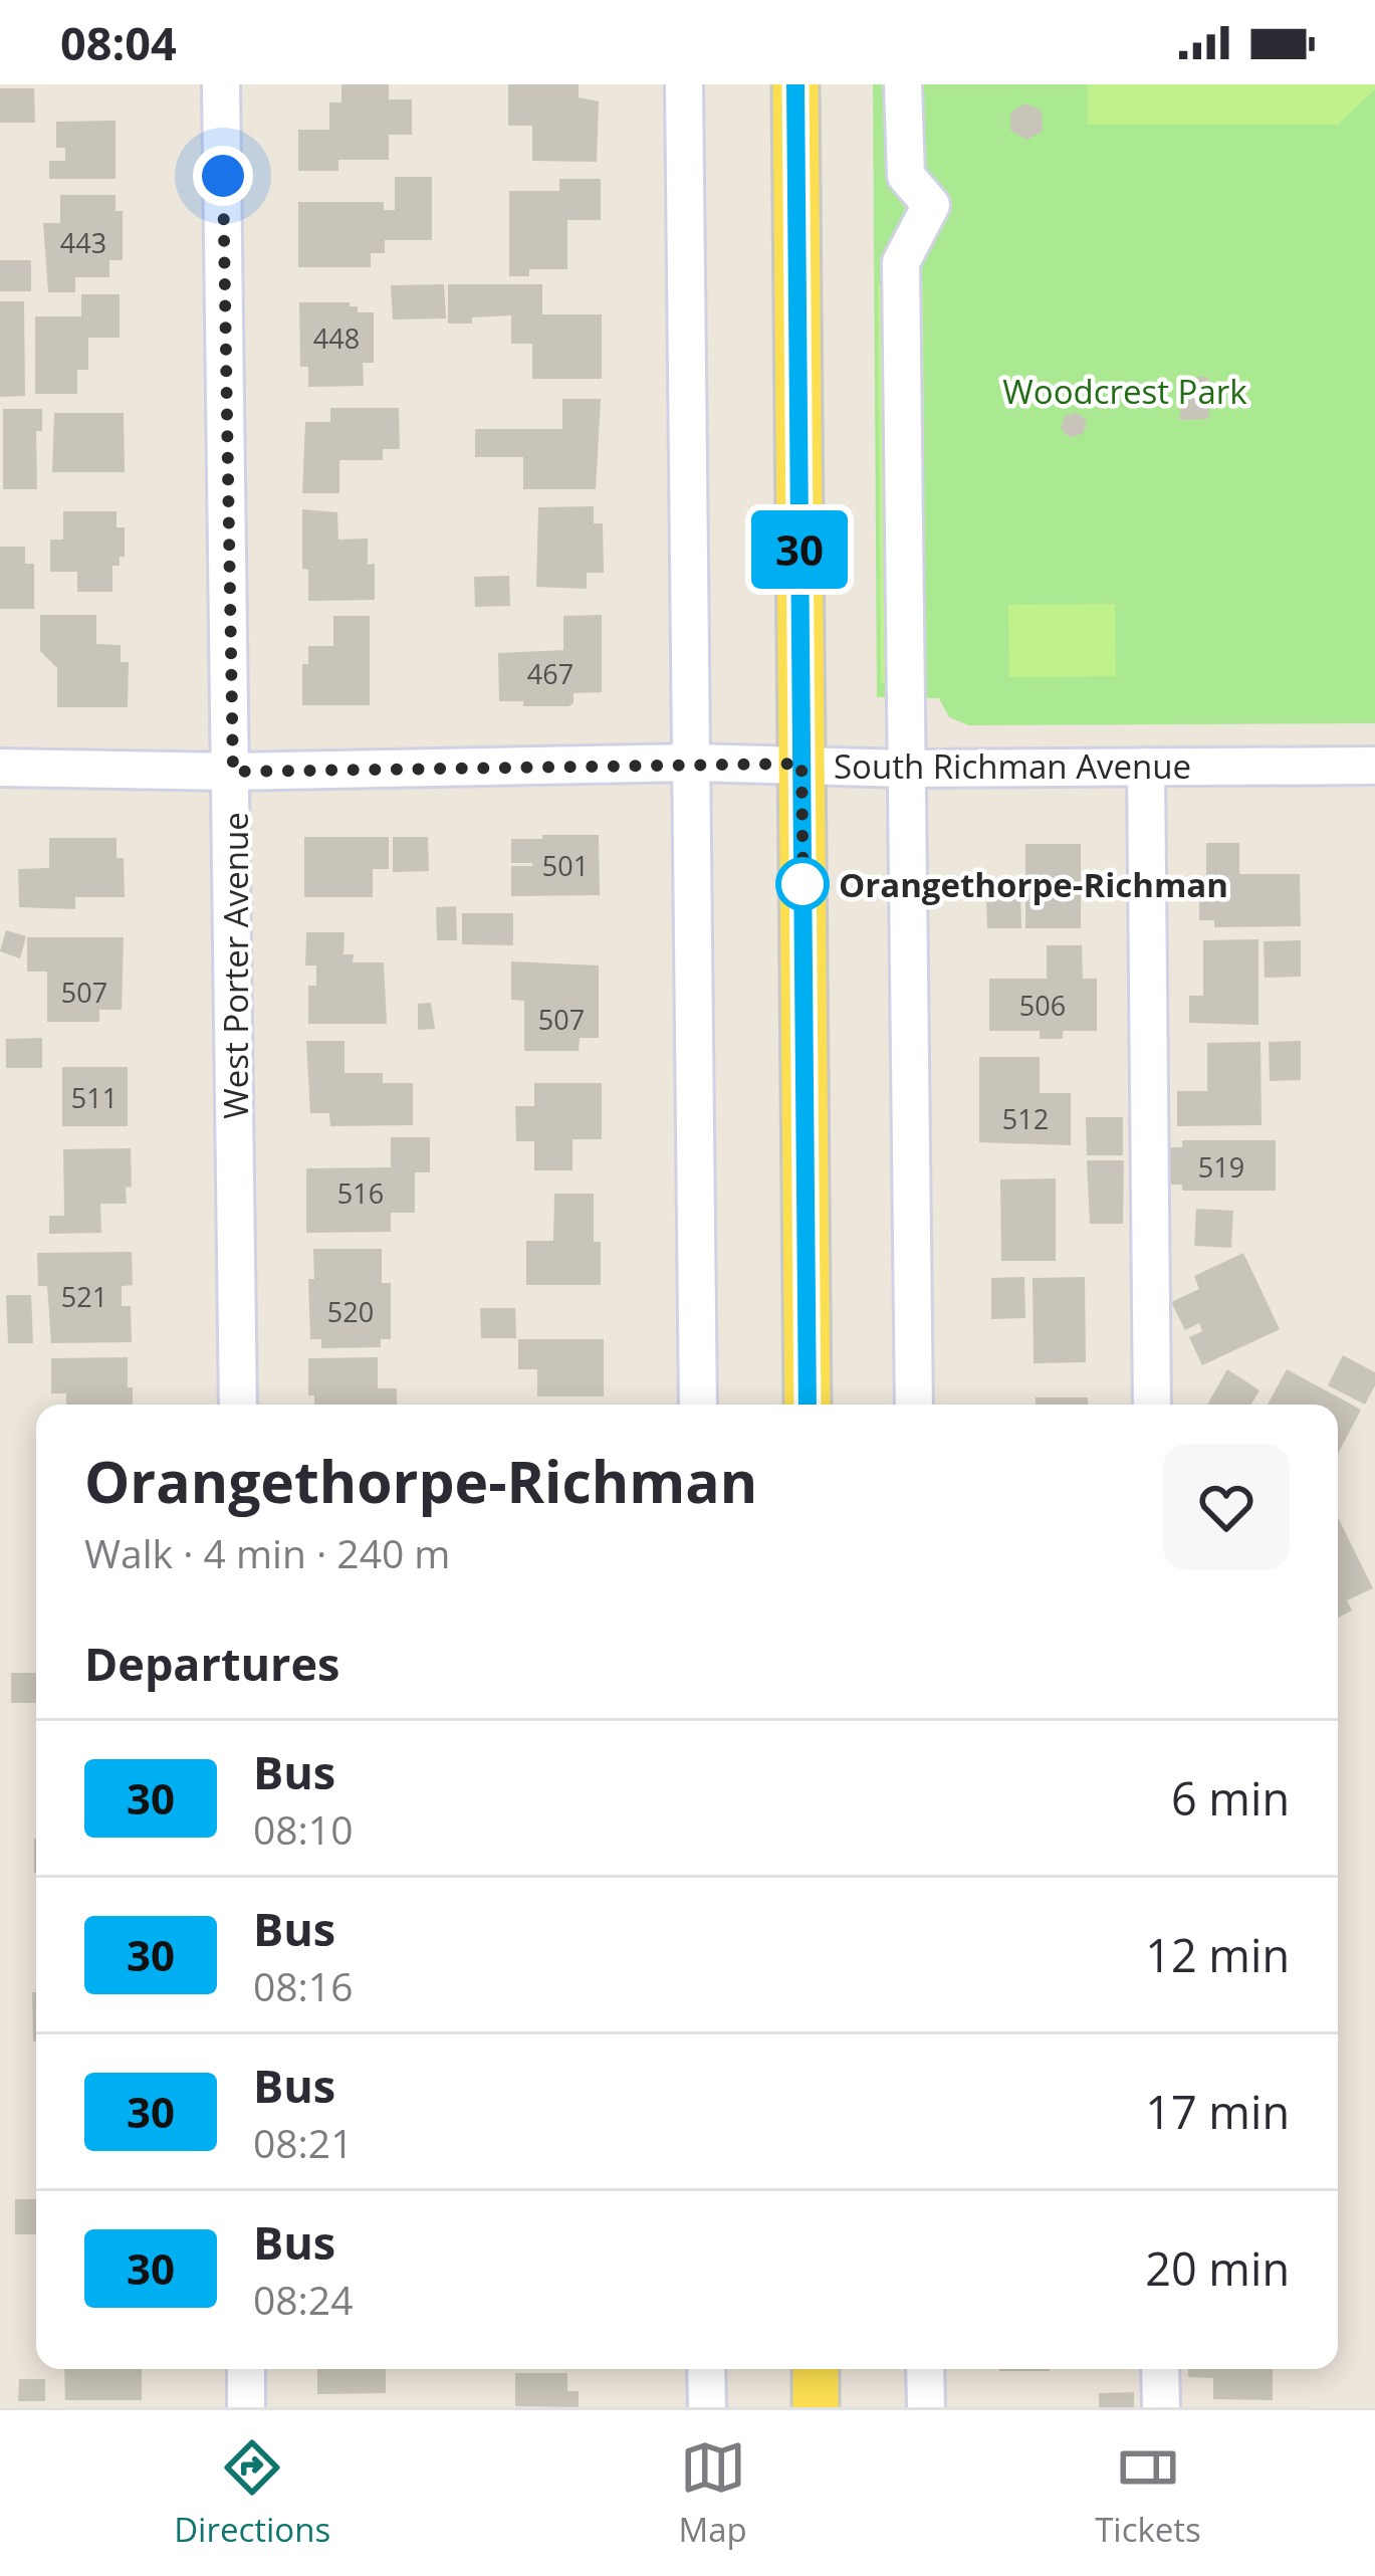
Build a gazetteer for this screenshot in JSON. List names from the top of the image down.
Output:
{
  "streets": {
    "street": ["South Richman Avenue", "West Porter Avenue"]
  },
  "crossings": [
    ["South Richman Avenue", "West Porter Avenue"]
  ],
  "parks": ["Woodcrest Park"],
  "places": ["Orangethorpe-Richman"],
  "lines": ["bus line 30"],
  "house_numbers": [
    "443",
    "448",
    "467",
    "501",
    "507",
    "506",
    "507",
    "511",
    "512",
    "519",
    "516",
    "521",
    "520"
  ],
  "page": {
    "status": "08:04",
    "on_map": "30",
    "heading": [
      ["Orangethorpe-Richman", "Walk · 4 min · 240 m"],
      "Departures"
    ],
    "list": [
      {
        "mark": "30",
        "name": "Bus",
        "note": "08:10",
        "value": "6 min"
      },
      {
        "mark": "30",
        "name": "Bus",
        "note": "08:16",
        "value": "12 min"
      },
      {
        "mark": "30",
        "name": "Bus",
        "note": "08:21",
        "value": "17 min"
      },
      {
        "mark": "30",
        "name": "Bus",
        "note": "08:24",
        "value": "20 min"
      }
    ],
    "tabs": ["Directions", "Map", "Tickets"]
  }
}
